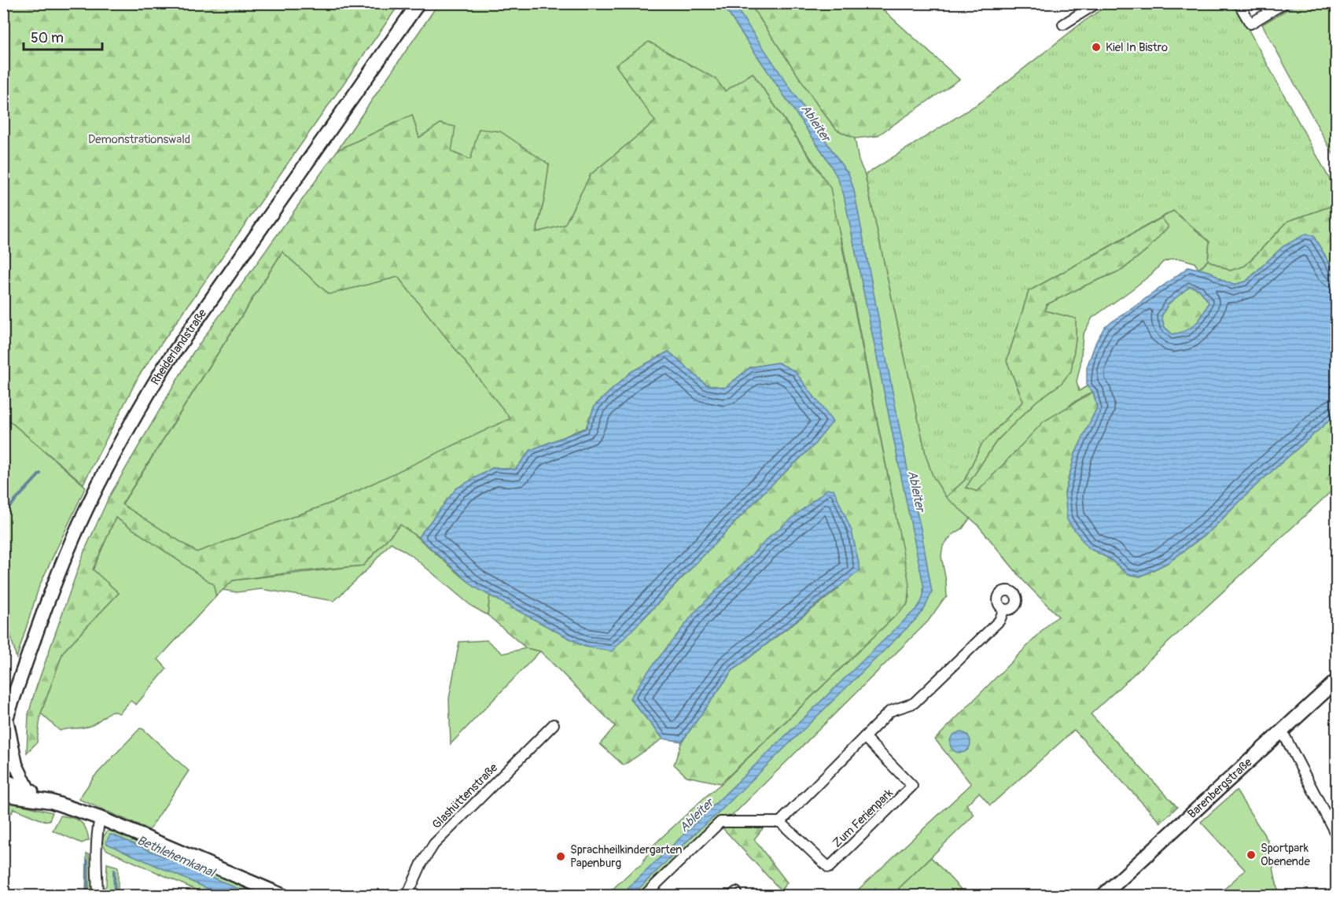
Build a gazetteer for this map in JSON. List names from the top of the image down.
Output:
{
  "streets": {
    "main road": ["Rheiderlandstraße", "Barenbergstraße"],
    "street": ["Glashüttenstraße", "Zum Ferienpark"]
  },
  "water": ["Ableiter", "Bethlehemkanal"],
  "parks": ["Demonstrationswald"],
  "places": ["Kiel In Bistro", "Sportpark Obenende", "Sprachheilkindergarten Papenburg"],
  "scale_bar": "50 m"
}
